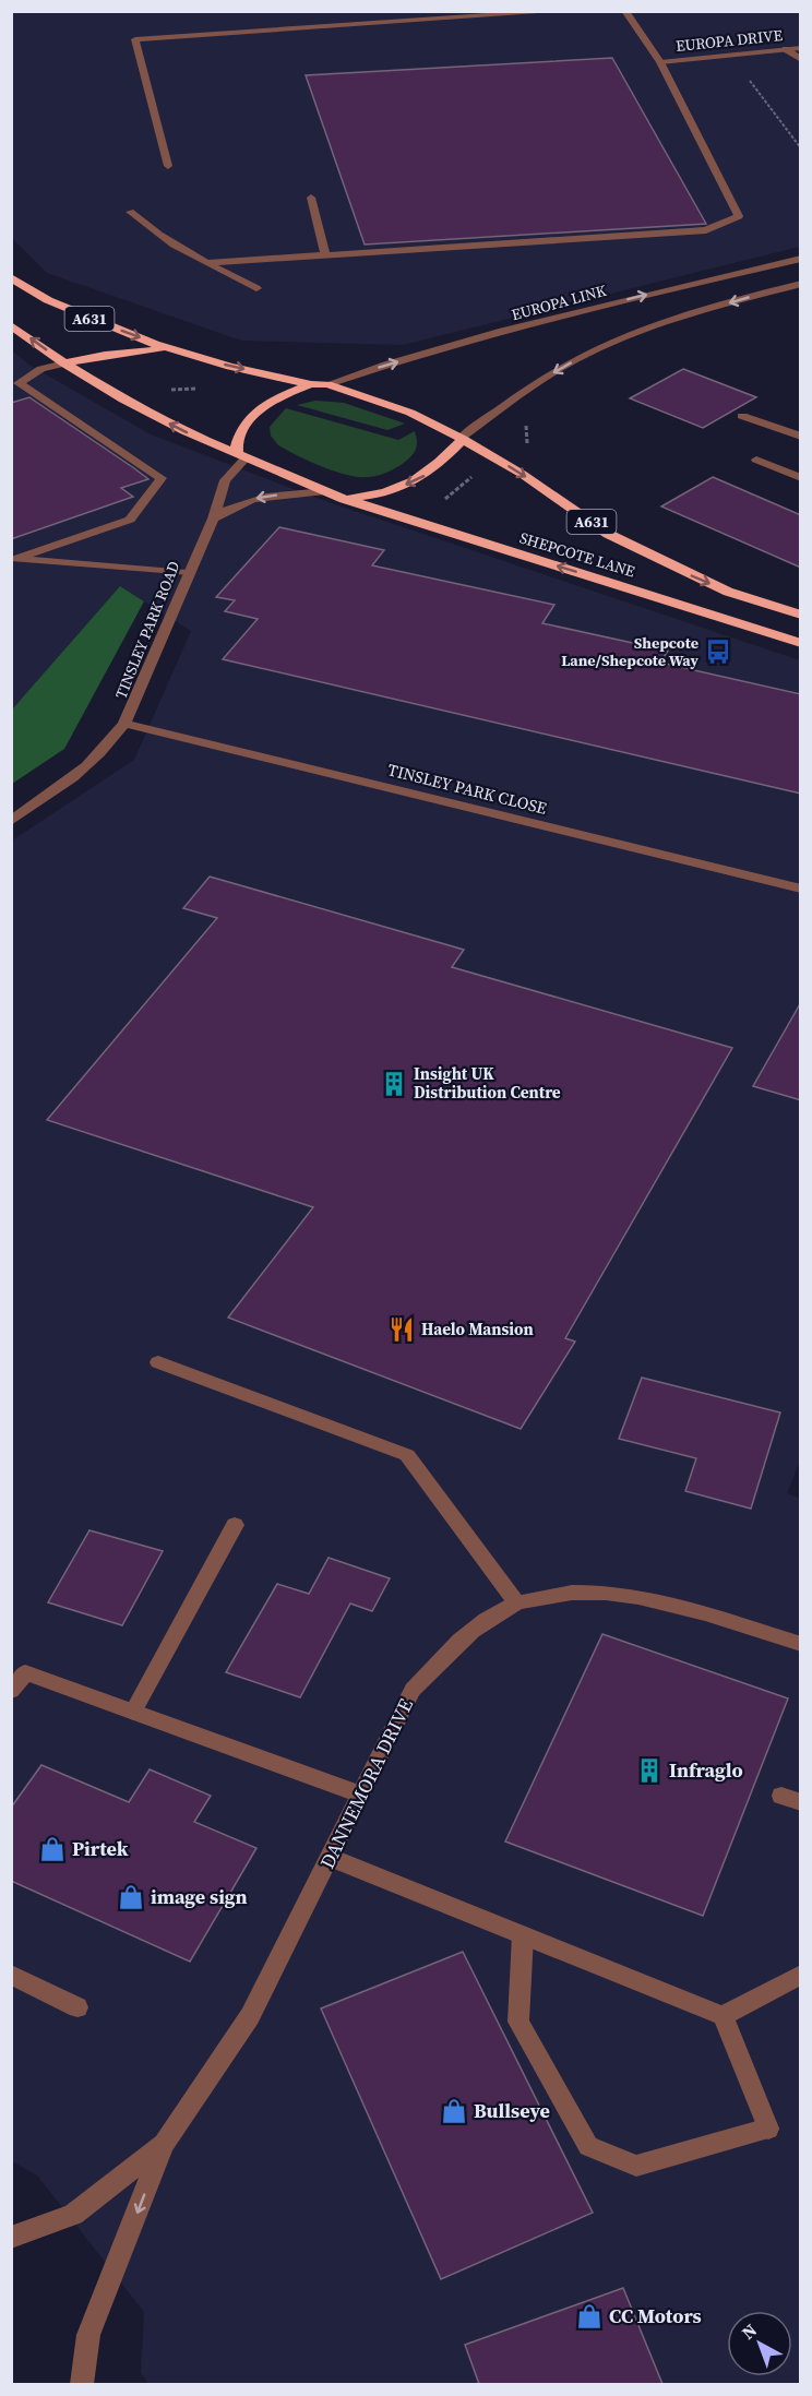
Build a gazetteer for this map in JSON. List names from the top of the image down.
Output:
{
  "streets": {
    "highway": ["A631", "SHEPCOTE LANE"],
    "street": [
      "EUROPA DRIVE",
      "EUROPA LINK",
      "TINSLEY PARK ROAD",
      "TINSLEY PARK CLOSE",
      "DANNEMORA DRIVE"
    ]
  },
  "crossings": [
    ["EUROPA LINK", "SHEPCOTE LANE"],
    ["SHEPCOTE LANE", "TINSLEY PARK ROAD"],
    ["TINSLEY PARK ROAD", "TINSLEY PARK CLOSE"]
  ],
  "places": {
    "bus stop": ["Shepcote Lane/Shepcote Way"],
    "building": ["Insight UK Distribution Centre", "Infraglo"],
    "restaurant": ["Haelo Mansion"],
    "shop": [
      "Pirtek",
      "image sign",
      "Bullseye",
      "CC Motors"
    ]
  },
  "north": "top left"
}
